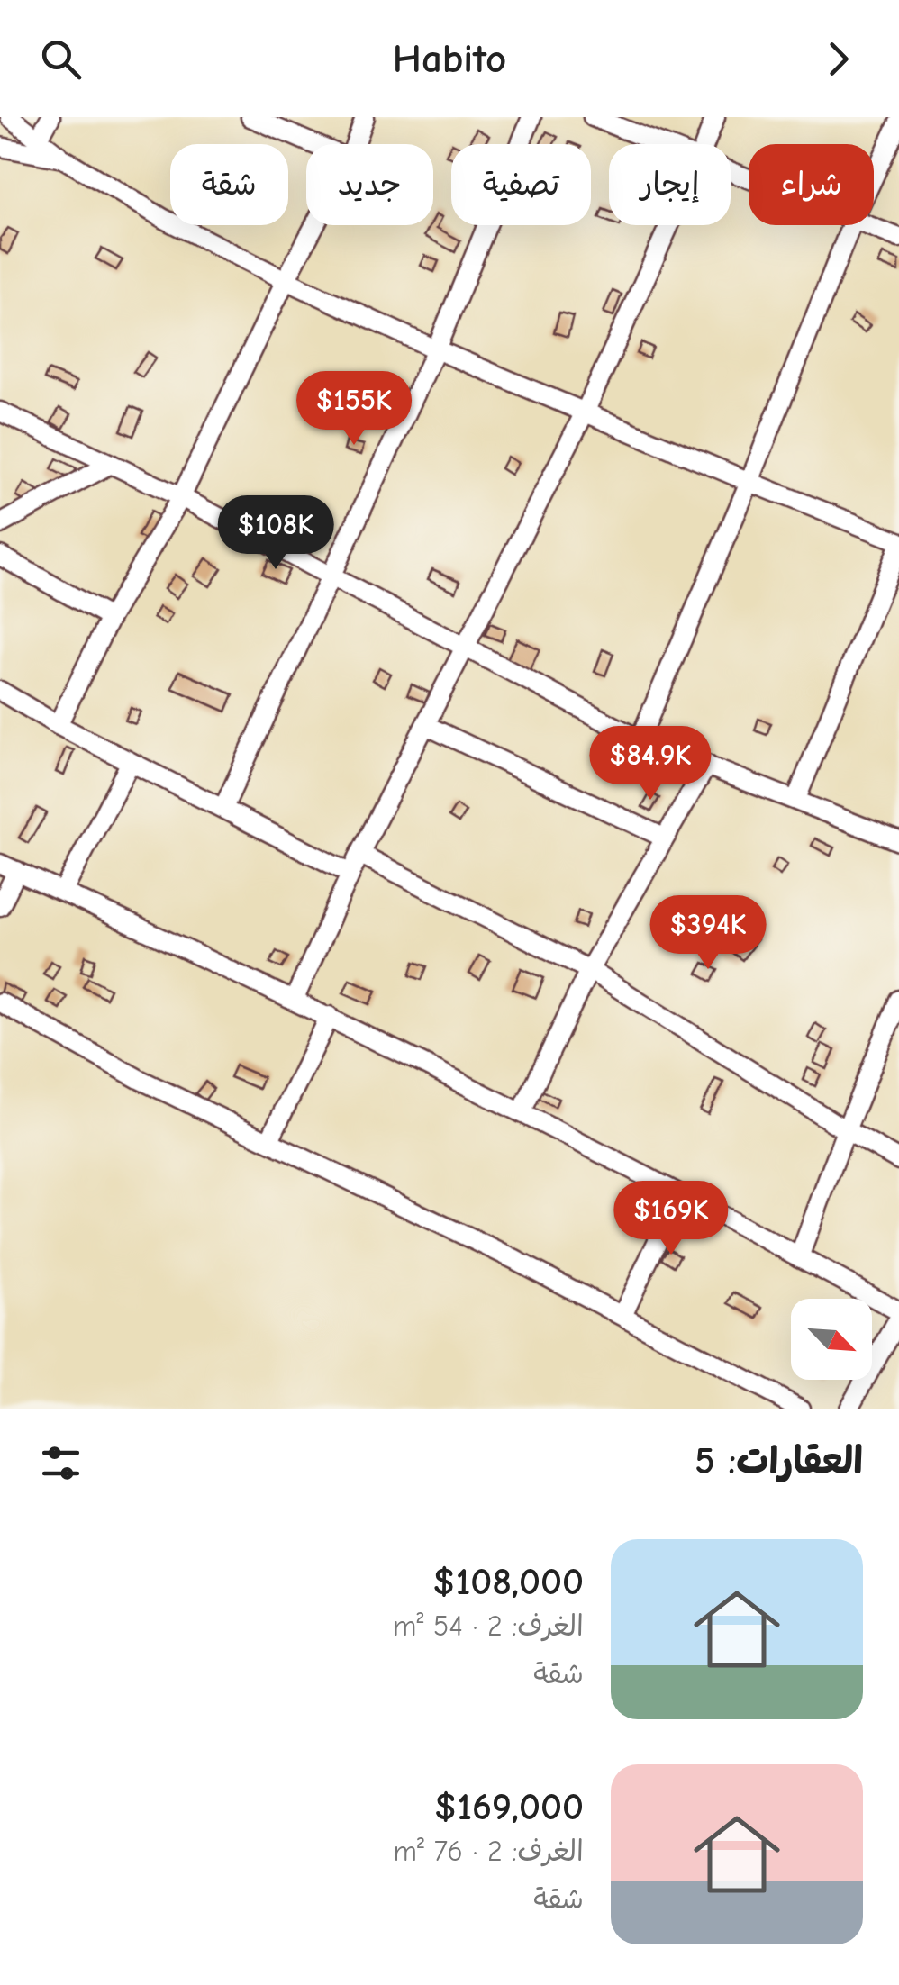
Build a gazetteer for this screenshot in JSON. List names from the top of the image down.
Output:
{
  "north": "bottom right",
  "page": {
    "header": "Habito",
    "chip": [
      "شراء",
      "إيجار",
      "تصفية",
      "جديد",
      "شقة"
    ],
    "price": [
      "$155K",
      "$108K",
      "$84.9K",
      "$394K",
      "$169K"
    ],
    "heading": "العقارات: 5",
    "list": [
      {
        "name": "$108,000",
        "note": "الغرف: 2 · 54 m² · شقة"
      },
      {
        "name": "$169,000",
        "note": "الغرف: 2 · 76 m² · شقة"
      }
    ]
  }
}
